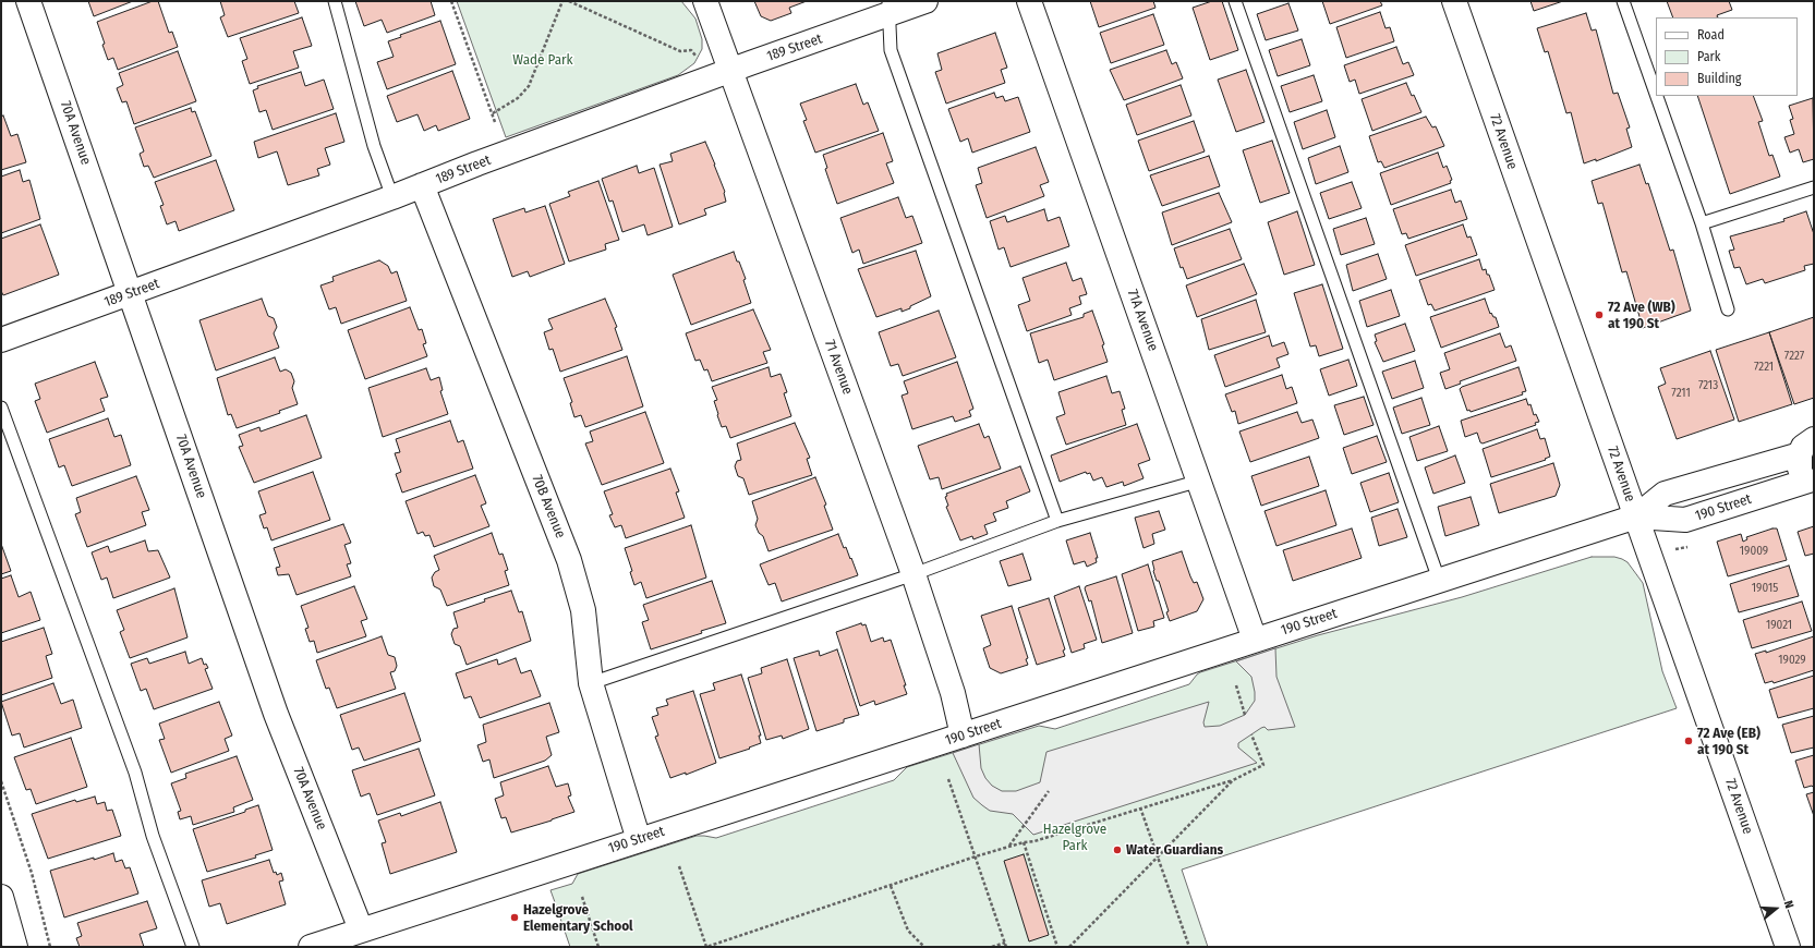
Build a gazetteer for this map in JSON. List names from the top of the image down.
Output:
{
  "streets": {
    "street": [
      "189 Street",
      "70A Avenue",
      "72 Avenue",
      "71A Avenue",
      "71 Avenue",
      "70B Avenue",
      "190 Street"
    ]
  },
  "crossings": [
    ["189 Street", "70A Avenue"],
    ["189 Street", "71 Avenue"],
    ["189 Street", "70B Avenue"],
    ["70A Avenue", "190 Street"],
    ["72 Avenue", "190 Street"],
    ["71A Avenue", "190 Street"],
    ["71 Avenue", "190 Street"],
    ["70B Avenue", "190 Street"]
  ],
  "parks": ["Wade Park", "Hazelgrove Park"],
  "places": [
    "72 Ave (WB) at 190 St",
    "72 Ave (EB) at 190 St",
    "Water Guardians",
    "Hazelgrove Elementary School"
  ],
  "house_numbers": [
    "7227",
    "7221",
    "7213",
    "7211",
    "19009",
    "19015",
    "19021",
    "19029"
  ],
  "legend": ["Road", "Park", "Building"],
  "north": "right"
}
